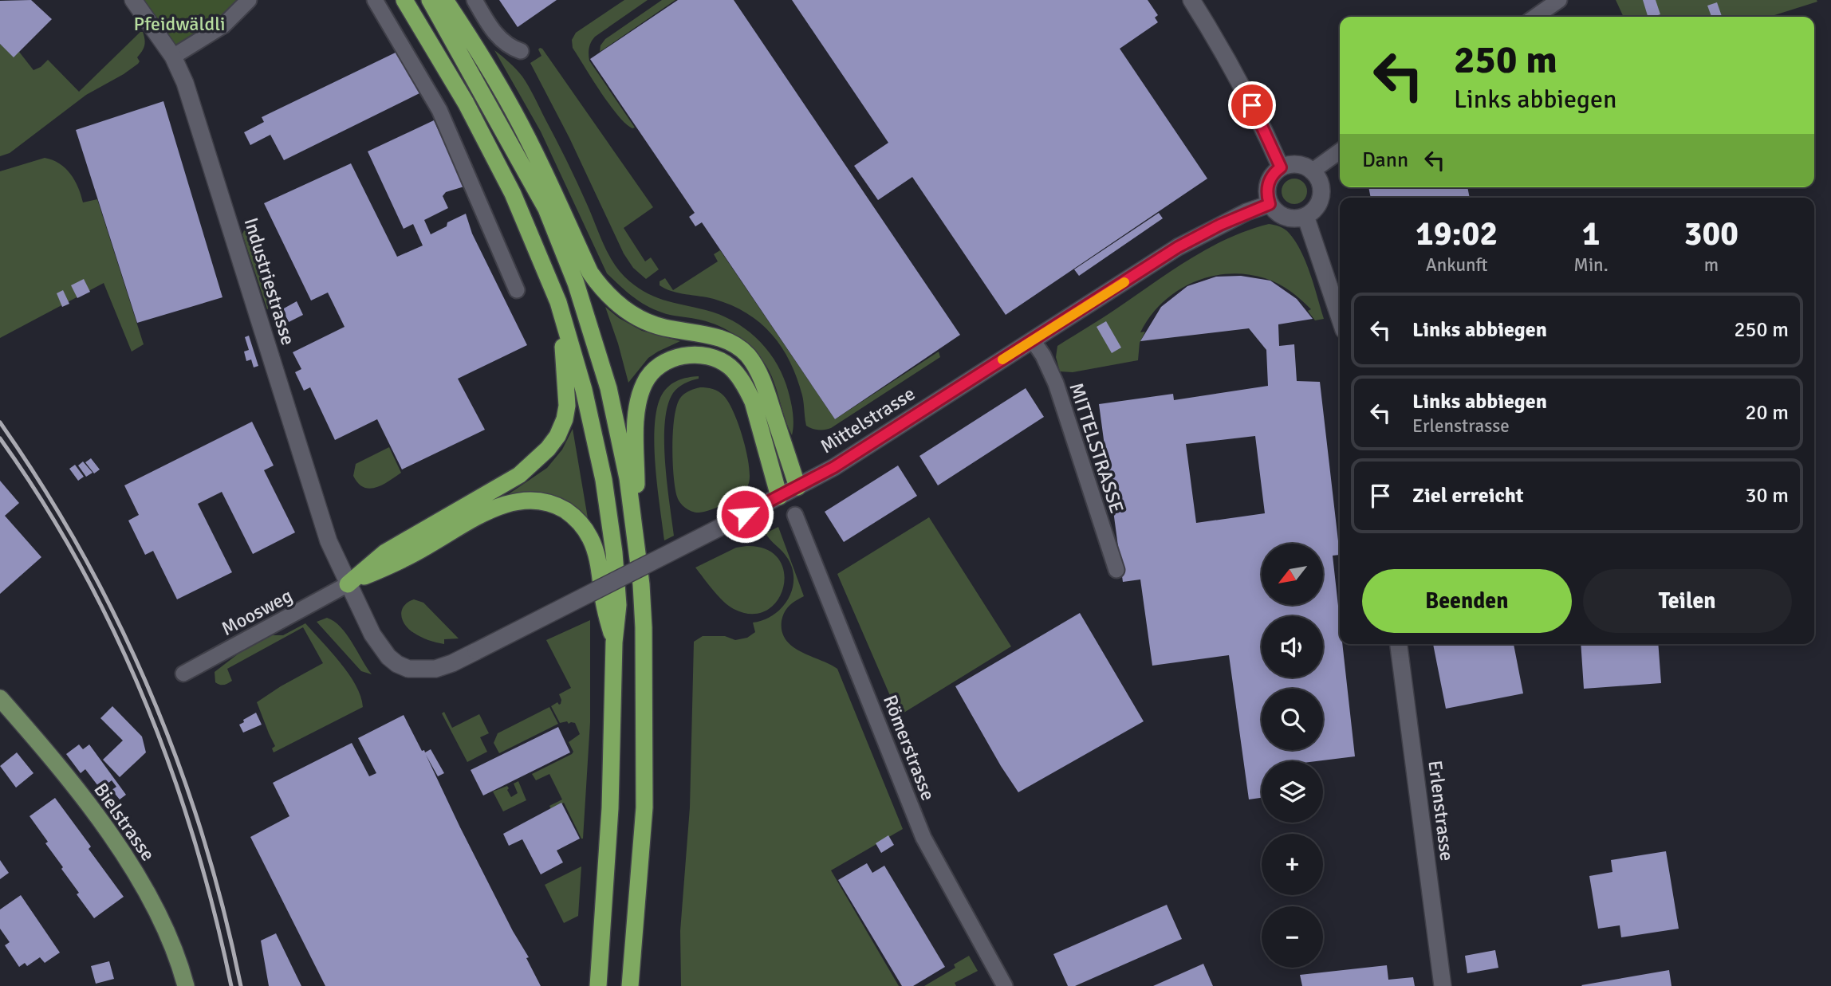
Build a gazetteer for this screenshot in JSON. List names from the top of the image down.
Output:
{
  "streets": {
    "main road": [
      "Industriestrasse",
      "Mittelstrasse",
      "Erlenstrasse",
      "Bielstrasse"
    ],
    "street": ["MITTELSTRASSE", "Moosweg", "Römerstrasse"]
  },
  "crossings": [
    ["Industriestrasse", "Mittelstrasse"],
    ["Industriestrasse", "Moosweg"],
    ["Mittelstrasse", "MITTELSTRASSE"]
  ],
  "parks": ["Pfeidwäldli"],
  "north": "bottom left",
  "page": {
    "turn": ["250 m", "Links abbiegen"],
    "then": "Dann",
    "eta": [
      "19:02",
      "Ankunft",
      "1",
      "Min.",
      "300",
      "m"
    ],
    "list": [
      {
        "name": "Links abbiegen",
        "value": "250 m"
      },
      {
        "name": "Links abbiegen",
        "note": "Erlenstrasse",
        "value": "20 m"
      },
      {
        "name": "Ziel erreicht",
        "value": "30 m"
      }
    ],
    "map_buttons": ["+", "−"],
    "buttons": ["Beenden", "Teilen"]
  }
}
